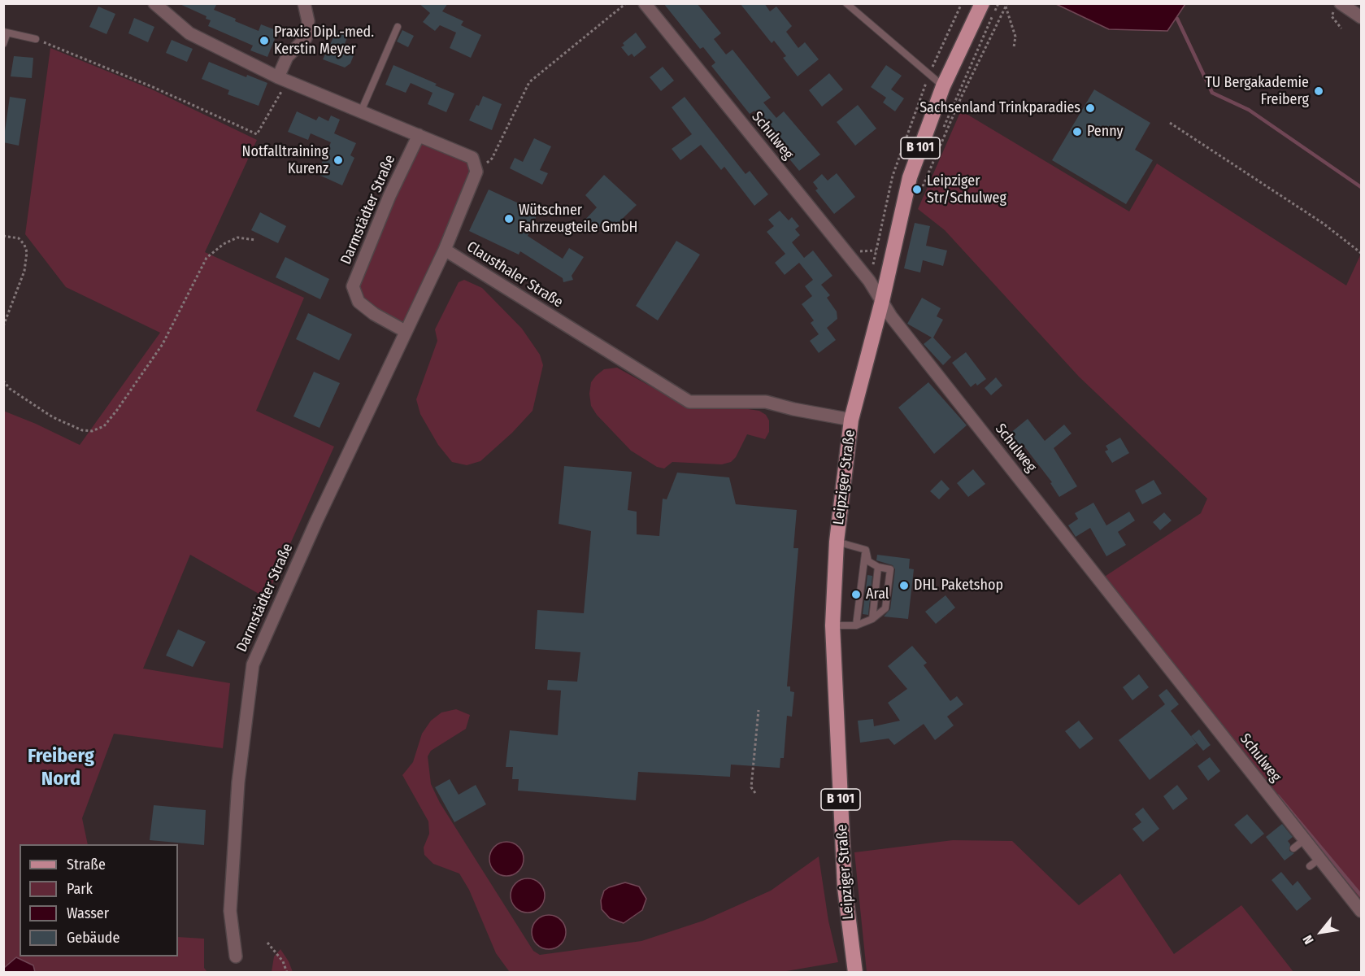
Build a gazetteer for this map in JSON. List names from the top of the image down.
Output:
{
  "streets": {
    "main road": ["B 101", "Leipziger Straße"],
    "street": ["Schulweg", "Darmstädter Straße", "Clausthaler Straße"]
  },
  "crossings": [
    ["Schulweg", "Leipziger Straße"],
    ["Darmstädter Straße", "Clausthaler Straße"],
    ["Clausthaler Straße", "Leipziger Straße"]
  ],
  "districts": ["Freiberg Nord"],
  "places": [
    "Praxis Dipl.-med. Kerstin Meyer",
    "TU Bergakademie Freiberg",
    "Sachsenland Trinkparadies",
    "Penny",
    "Notfalltraining Kurenz",
    "Leipziger Str/Schulweg",
    "Wütschner Fahrzeugteile GmbH",
    "DHL Paketshop",
    "Aral"
  ],
  "legend": [
    "Straße",
    "Park",
    "Wasser",
    "Gebäude"
  ],
  "north": "bottom left"
}
